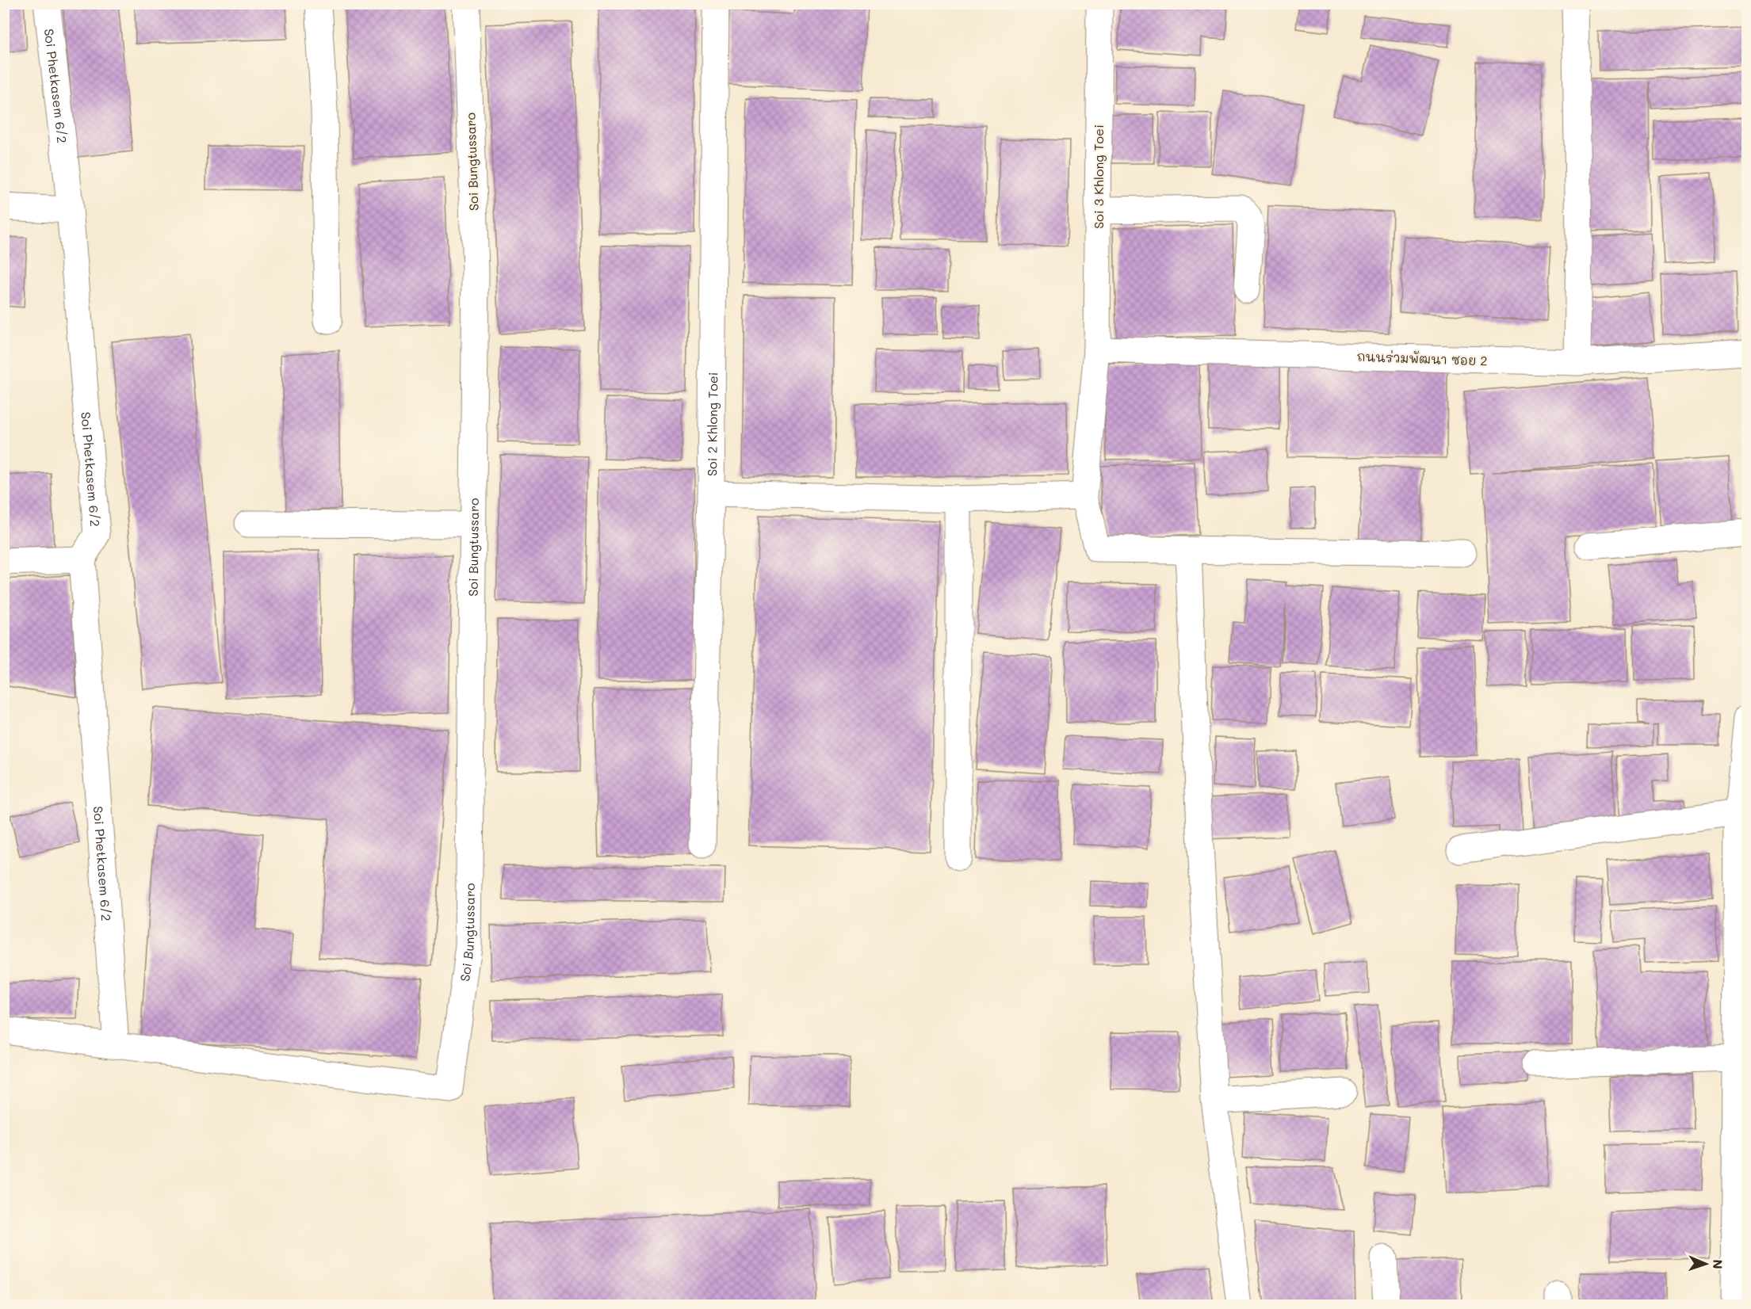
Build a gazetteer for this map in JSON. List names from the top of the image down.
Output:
{
  "streets": {
    "street": [
      "Soi Phetkasem 6/2",
      "Soi Bungtussaro",
      "Soi 3 Khlong Toei",
      "ถนนร่วมพัฒนา ซอย 2",
      "Soi 2 Khlong Toei"
    ]
  },
  "crossings": [
    ["Soi Phetkasem 6/2", "Soi Bungtussaro"],
    ["Soi 3 Khlong Toei", "ถนนร่วมพัฒนา ซอย 2"]
  ],
  "north": "right"
}
